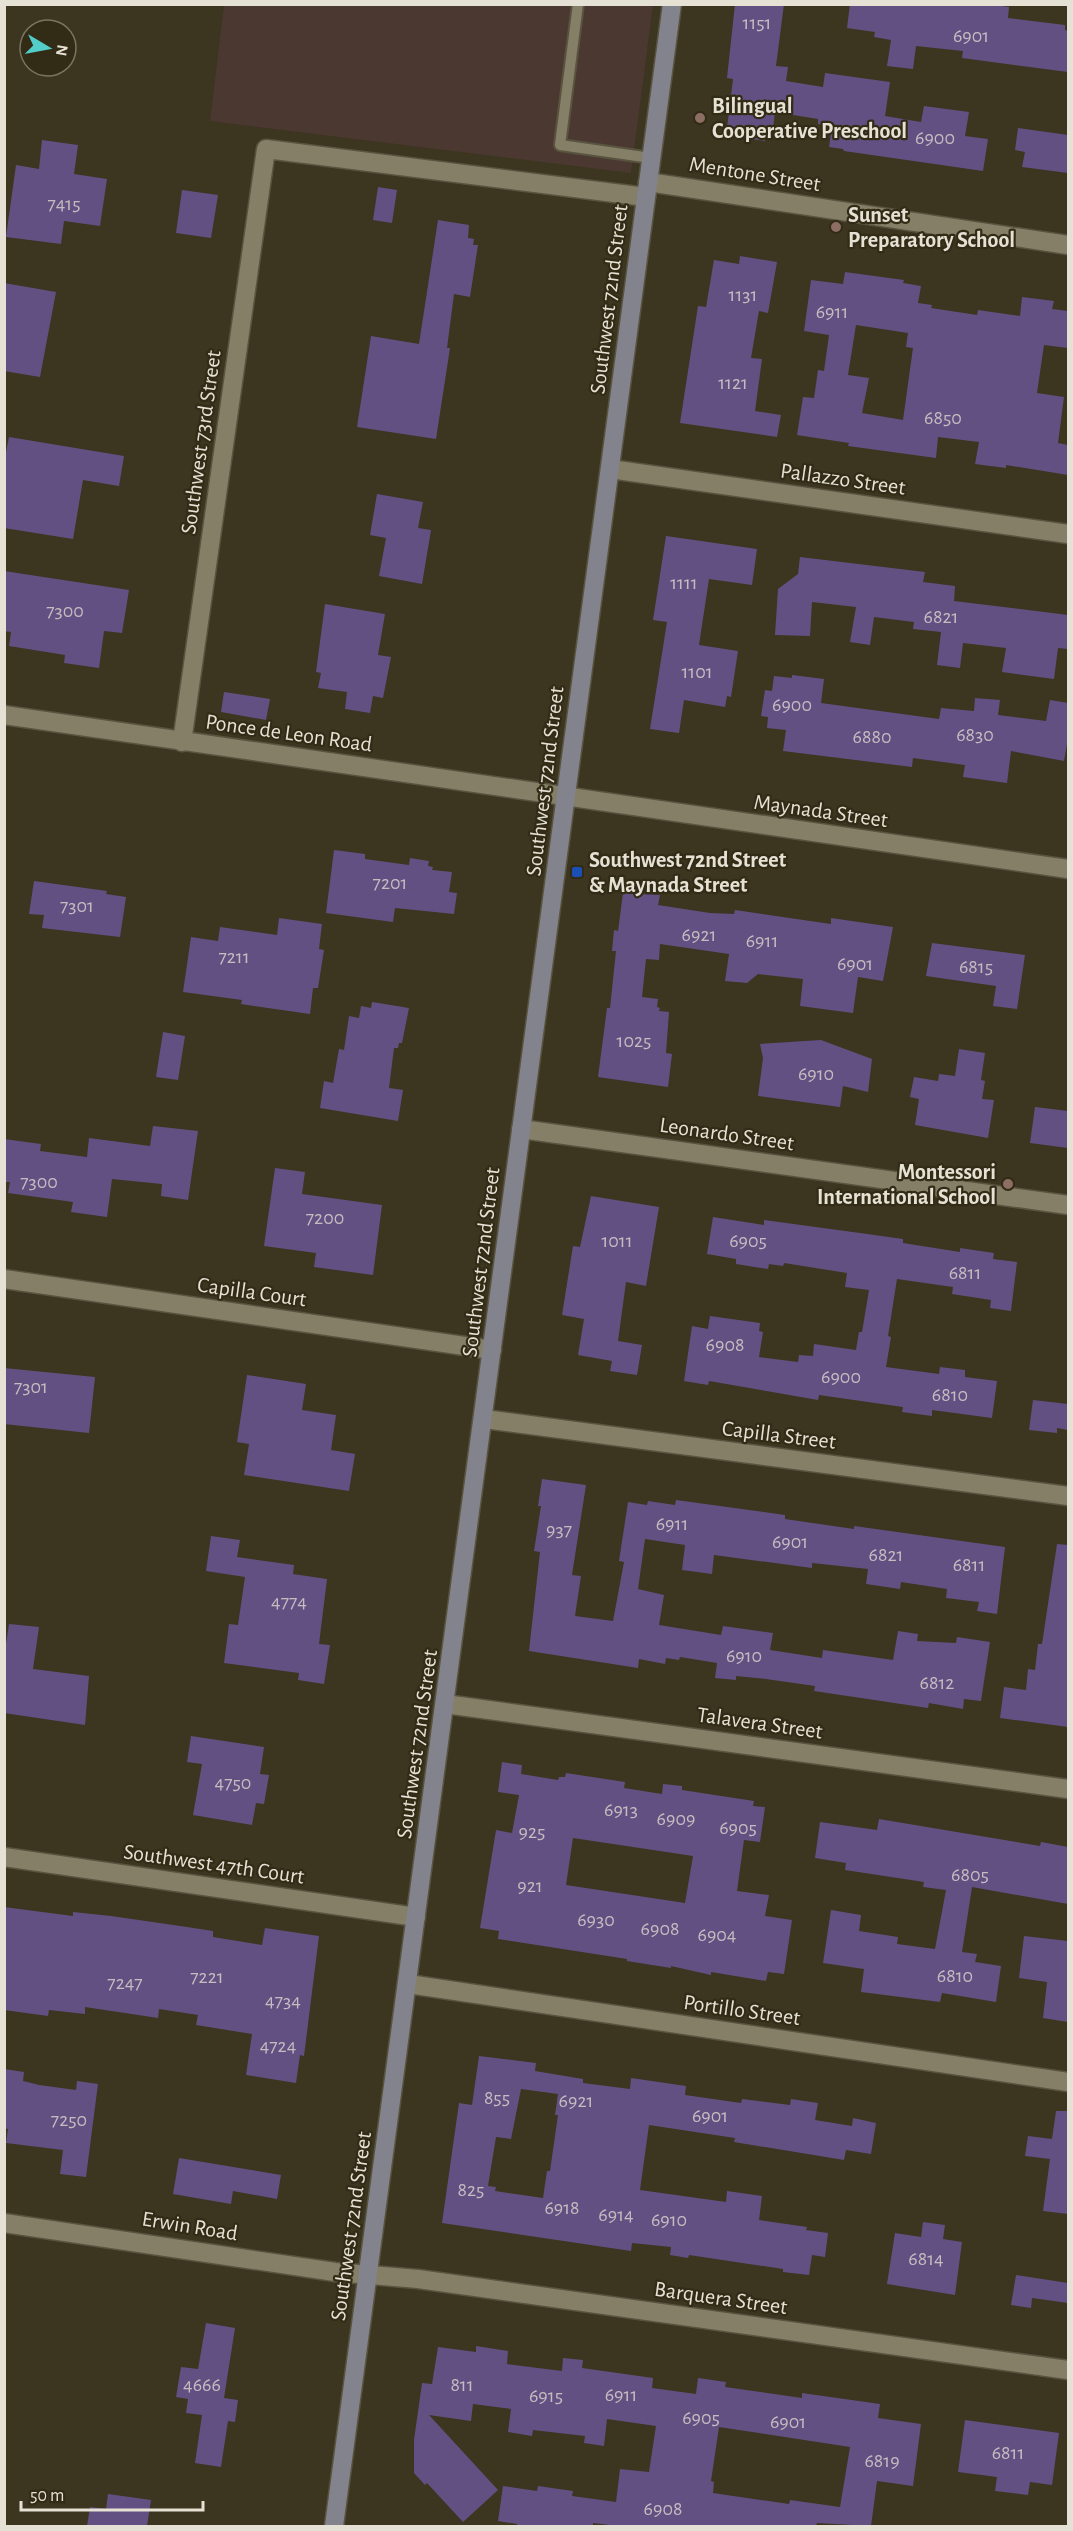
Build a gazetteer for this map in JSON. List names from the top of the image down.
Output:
{
  "streets": {
    "main road": ["Southwest 72nd Street"],
    "street": [
      "Mentone Street",
      "Southwest 73rd Street",
      "Pallazzo Street",
      "Ponce de Leon Road",
      "Maynada Street",
      "Leonardo Street",
      "Capilla Court",
      "Capilla Street",
      "Talavera Street",
      "Southwest 47th Court",
      "Portillo Street",
      "Erwin Road",
      "Barquera Street"
    ]
  },
  "crossings": [
    ["Mentone Street", "Southwest 72nd Street"],
    ["Mentone Street", "Southwest 73rd Street"],
    ["Southwest 72nd Street", "Pallazzo Street"],
    ["Southwest 72nd Street", "Ponce de Leon Road"],
    ["Southwest 72nd Street", "Maynada Street"],
    ["Southwest 72nd Street", "Leonardo Street"],
    ["Southwest 72nd Street", "Capilla Court"],
    ["Southwest 72nd Street", "Capilla Street"],
    ["Southwest 72nd Street", "Talavera Street"],
    ["Southwest 72nd Street", "Southwest 47th Court"],
    ["Southwest 72nd Street", "Portillo Street"],
    ["Southwest 72nd Street", "Erwin Road"],
    ["Southwest 72nd Street", "Barquera Street"],
    ["Southwest 73rd Street", "Ponce de Leon Road"],
    ["Ponce de Leon Road", "Maynada Street"],
    ["Erwin Road", "Barquera Street"]
  ],
  "places": {
    "other": ["Bilingual Cooperative Preschool", "Sunset Preparatory School", "Montessori International School"],
    "transit": ["Southwest 72nd Street & Maynada Street"]
  },
  "house_numbers": [
    "1151",
    "6901",
    "6900",
    "7415",
    "1131",
    "6911",
    "1121",
    "6850",
    "1111",
    "7300",
    "6821",
    "1101",
    "6900",
    "6830",
    "6880",
    "7201",
    "7301",
    "6921",
    "6911",
    "7211",
    "6901",
    "6815",
    "1025",
    "6910",
    "7300",
    "7200",
    "1011",
    "6905",
    "6811",
    "6908",
    "6900",
    "7301",
    "6810",
    "6911",
    "937",
    "6901",
    "6821",
    "6811",
    "4774",
    "6910",
    "6812",
    "4750",
    "6913",
    "6909",
    "6905",
    "925",
    "6805",
    "921",
    "6930",
    "6908",
    "6904",
    "6810",
    "7221",
    "7247",
    "4734",
    "4724",
    "855",
    "6921",
    "6901",
    "7250",
    "825",
    "6918",
    "6914",
    "6910",
    "6814",
    "4666",
    "811",
    "6911",
    "6915",
    "6905",
    "6901",
    "6811",
    "6819",
    "6908"
  ],
  "scale_bar": "50 m",
  "north": "right"
}
